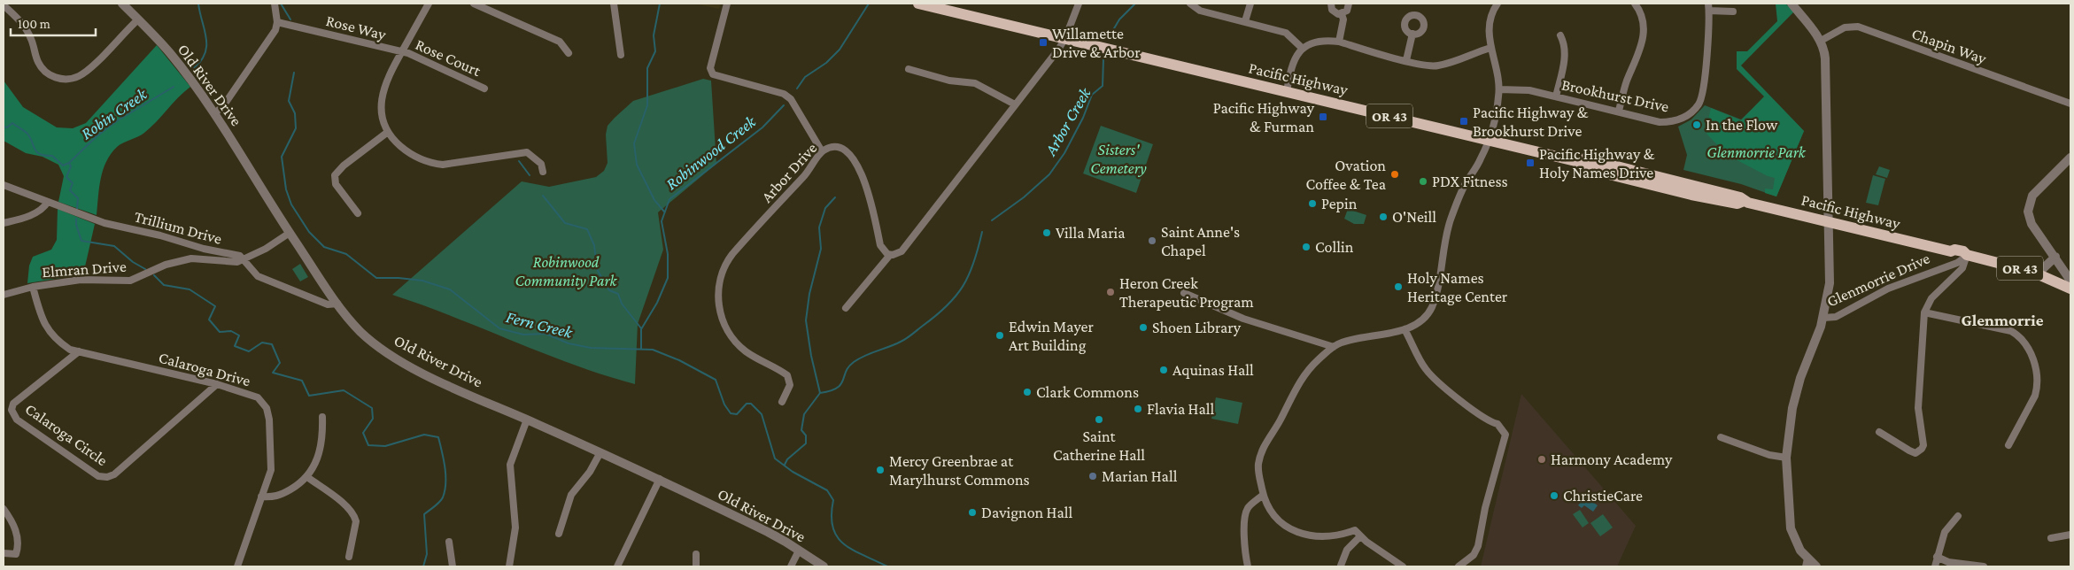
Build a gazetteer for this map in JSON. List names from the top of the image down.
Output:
{
  "streets": {
    "main road": ["Pacific Highway", "OR 43"],
    "street": [
      "Rose Way",
      "Chapin Way",
      "Rose Court",
      "Old River Drive",
      "Brookhurst Drive",
      "Arbor Drive",
      "Trillium Drive",
      "Elmran Drive",
      "Glenmorrie Drive",
      "Calaroga Drive",
      "Calaroga Circle"
    ]
  },
  "crossings": [
    ["Rose Way", "Rose Court"],
    ["Chapin Way", "Glenmorrie Drive"],
    ["Pacific Highway", "OR 43"],
    ["Pacific Highway", "Glenmorrie Drive"],
    ["Old River Drive", "Trillium Drive"],
    ["Old River Drive", "Elmran Drive"],
    ["Trillium Drive", "Elmran Drive"],
    ["Elmran Drive", "Calaroga Drive"],
    ["Calaroga Drive", "Calaroga Circle"]
  ],
  "districts": ["Glenmorrie"],
  "water": [
    "Robin Creek",
    "Arbor Creek",
    "Robinwood Creek",
    "Fern Creek"
  ],
  "parks": ["Sisters' Cemetery", "Glenmorrie Park", "Robinwood Community Park"],
  "places": {
    "transit": [
      "Willamette Drive & Arbor",
      "Pacific Highway & Furman",
      "Pacific Highway & Brookhurst Drive",
      "Pacific Highway & Holy Names Drive"
    ],
    "other": [
      "In the Flow",
      "Ovation Coffee & Tea",
      "PDX Fitness",
      "Pepin",
      "O'Neill",
      "Villa Maria",
      "Saint Anne's Chapel",
      "Collin",
      "Holy Names Heritage Center",
      "Heron Creek Therapeutic Program",
      "Shoen Library",
      "Edwin Mayer Art Building",
      "Aquinas Hall",
      "Clark Commons",
      "Flavia Hall",
      "Saint Catherine Hall",
      "Harmony Academy",
      "Mercy Greenbrae at Marylhurst Commons",
      "Marian Hall",
      "ChristieCare",
      "Davignon Hall"
    ]
  },
  "scale_bar": "100 m"
}
